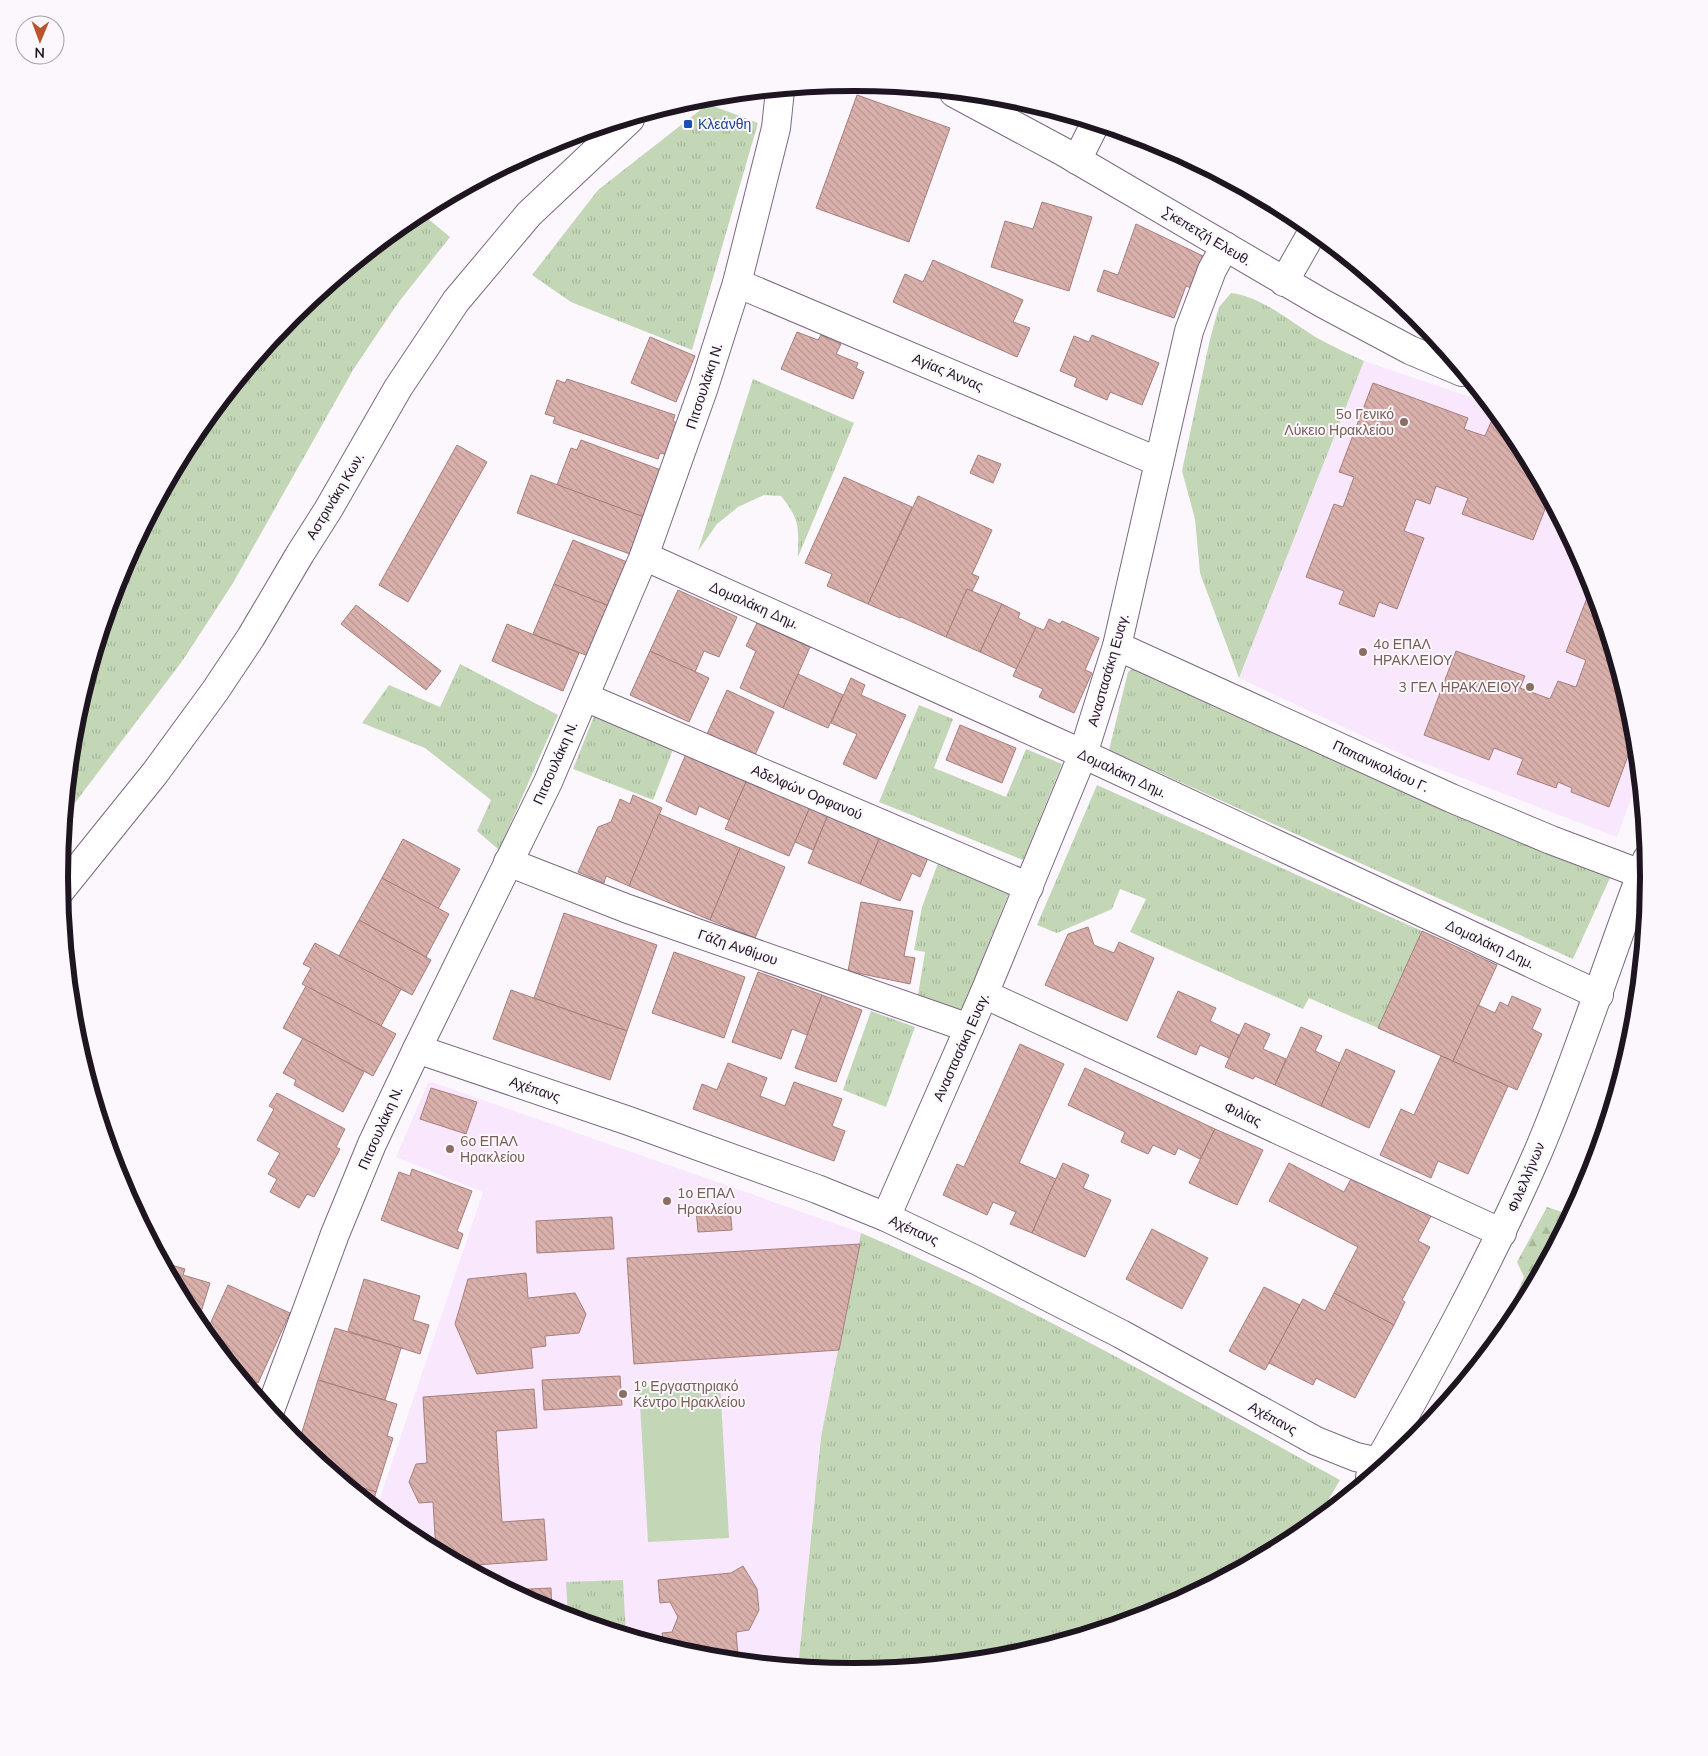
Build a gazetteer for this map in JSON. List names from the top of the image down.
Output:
{
  "streets": {
    "street": [
      "Σκεπετζή Ελευθ.",
      "Αγίας Άννας",
      "Πιτσουλάκη Ν.",
      "Αστρινάκη Κων.",
      "Δομαλάκη Δημ.",
      "Αναστασάκη Ευαγ.",
      "Παπανικολάου Γ.",
      "Αδελφών Ορφανού",
      "Γάζη Ανθίμου",
      "Αχέπανς",
      "Φιλίας",
      "Φιλελλήνων"
    ]
  },
  "crossings": [
    ["Σκεπετζή Ελευθ.", "Αναστασάκη Ευαγ."],
    ["Αγίας Άννας", "Πιτσουλάκη Ν."],
    ["Αγίας Άννας", "Αναστασάκη Ευαγ."],
    ["Πιτσουλάκη Ν.", "Δομαλάκη Δημ."],
    ["Πιτσουλάκη Ν.", "Αδελφών Ορφανού"],
    ["Πιτσουλάκη Ν.", "Γάζη Ανθίμου"],
    ["Πιτσουλάκη Ν.", "Αχέπανς"],
    ["Δομαλάκη Δημ.", "Αναστασάκη Ευαγ."],
    ["Δομαλάκη Δημ.", "Φιλελλήνων"],
    ["Αναστασάκη Ευαγ.", "Παπανικολάου Γ."],
    ["Αναστασάκη Ευαγ.", "Αδελφών Ορφανού"],
    ["Αναστασάκη Ευαγ.", "Γάζη Ανθίμου"],
    ["Αναστασάκη Ευαγ.", "Αχέπανς"],
    ["Αναστασάκη Ευαγ.", "Φιλίας"],
    ["Φιλίας", "Φιλελλήνων"]
  ],
  "places": {
    "transit": ["Κλεάνθη"],
    "other": [
      "5ο Γενικό Λύκειο Ηρακλείου",
      "4ο ΕΠΑΛ ΗΡΑΚΛΕΙΟΥ",
      "3 ΓΕΛ ΗΡΑΚΛΕΙΟΥ",
      "6ο ΕΠΑΛ Ηρακλείου",
      "1ο ΕΠΑΛ Ηρακλείου",
      "1⁰ Εργαστηριακό Κέντρο Ηρακλείου"
    ]
  },
  "north": "bottom"
}
